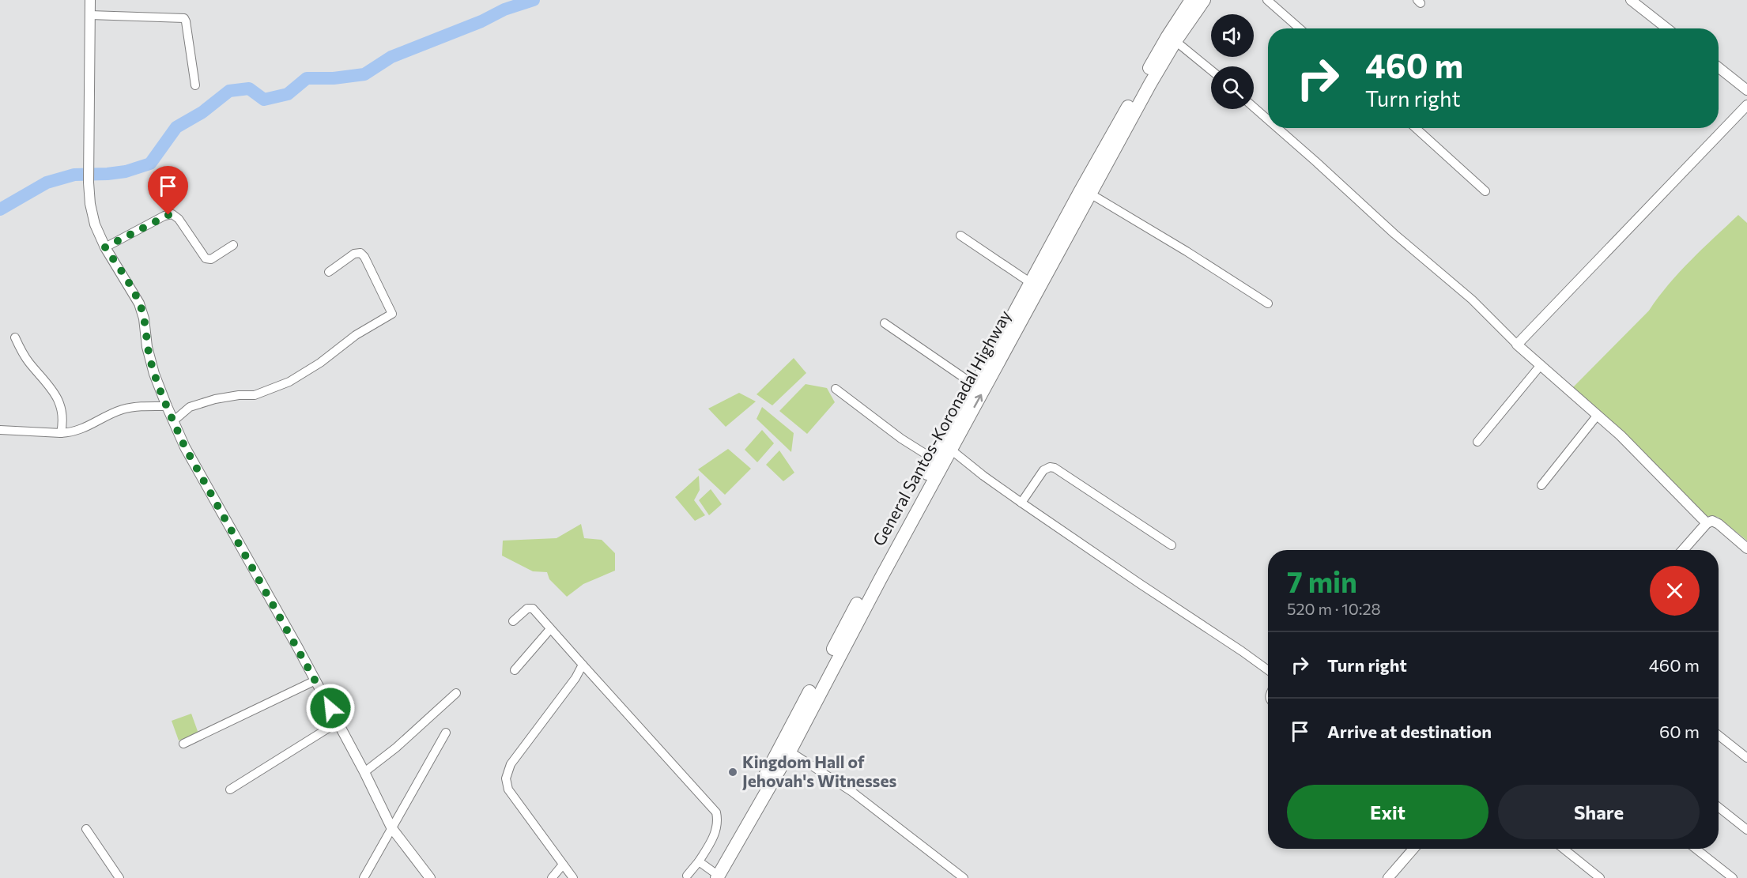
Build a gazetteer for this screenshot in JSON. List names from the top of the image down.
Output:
{
  "streets": {
    "highway": ["General Santos-Koronadal Highway"]
  },
  "places": ["Kingdom Hall of Jehovah's Witnesses"],
  "page": {
    "turn": ["460 m", "Turn right"],
    "heading": ["7 min", "520 m · 10:28"],
    "list": [
      {
        "name": "Turn right",
        "value": "460 m"
      },
      {
        "name": "Arrive at destination",
        "value": "60 m"
      }
    ],
    "buttons": ["Exit", "Share"]
  }
}
